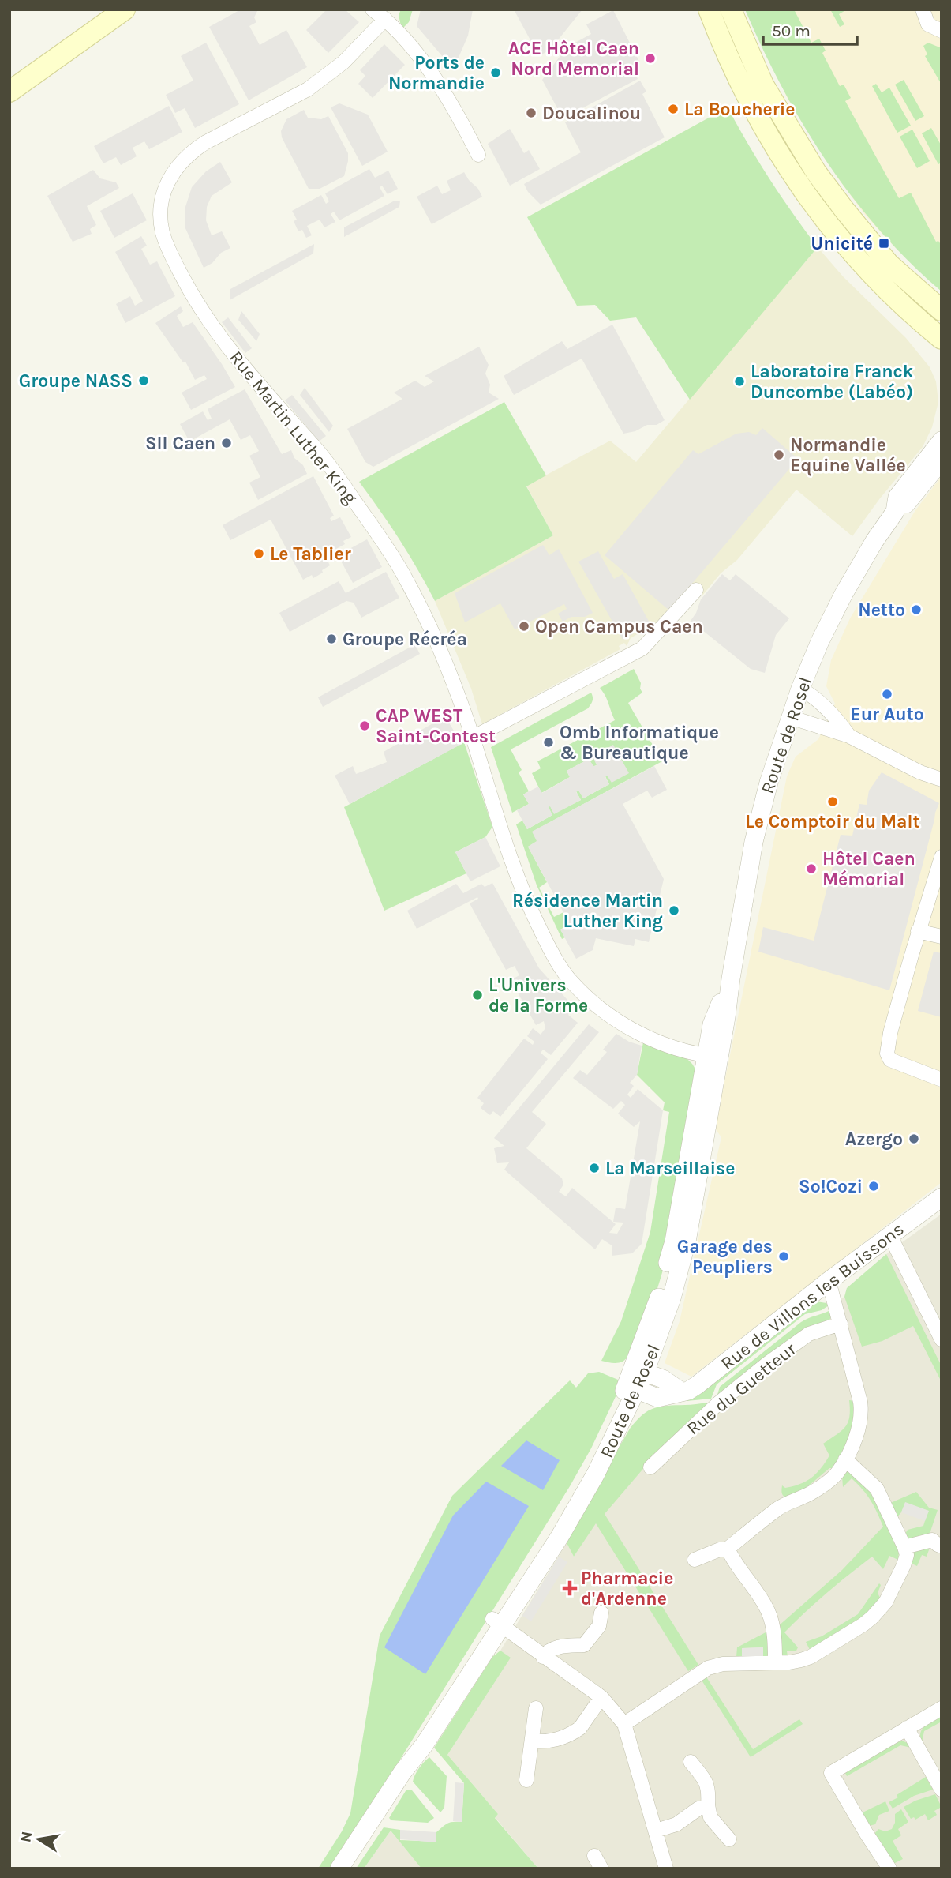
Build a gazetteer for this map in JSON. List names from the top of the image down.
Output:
{
  "streets": {
    "street": [
      "Rue Martin Luther King",
      "Route de Rosel",
      "Rue de Villons les Buissons",
      "Rue du Guetteur"
    ]
  },
  "crossings": [
    ["Rue Martin Luther King", "Route de Rosel"],
    ["Route de Rosel", "Rue de Villons les Buissons"]
  ],
  "places": {
    "other": [
      "ACE Hôtel Caen Nord Memorial",
      "Ports de Normandie",
      "La Boucherie",
      "Doucalinou",
      "Groupe NASS",
      "Laboratoire Franck Duncombe (Labéo)",
      "SII Caen",
      "Normandie Equine Vallée",
      "Le Tablier",
      "Netto",
      "Open Campus Caen",
      "Groupe Récréa",
      "Eur Auto",
      "CAP WEST Saint-Contest",
      "Omb Informatique & Bureautique",
      "Le Comptoir du Malt",
      "Hôtel Caen Mémorial",
      "Résidence Martin Luther King",
      "L'Univers de la Forme",
      "Azergo",
      "La Marseillaise",
      "So!Cozi",
      "Garage des Peupliers"
    ],
    "transit": ["Unicité"],
    "health": ["Pharmacie d'Ardenne"]
  },
  "scale_bar": "50 m",
  "north": "left"
}
